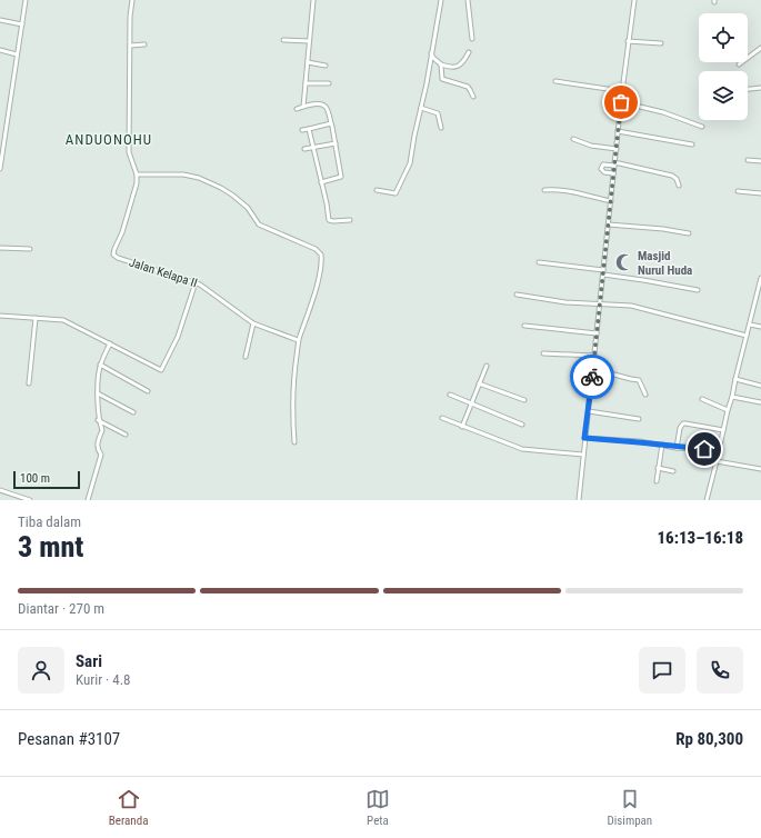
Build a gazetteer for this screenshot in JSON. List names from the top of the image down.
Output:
{
  "streets": {
    "street": ["Jalan Kelapa II"]
  },
  "districts": ["ANDUONOHU"],
  "places": {
    "mosque": ["Masjid Nurul Huda"]
  },
  "scale_bar": "100 m",
  "page": {
    "scale": "100 m",
    "heading": ["3 mnt", "Tiba dalam", "16:13–16:18"],
    "panel": [
      "Sari",
      "Kurir · 4.8",
      "Pesanan #3107",
      "Rp 80,300"
    ],
    "bar": "Diantar · 270 m",
    "tabs": ["Beranda", "Peta", "Disimpan"]
  }
}
